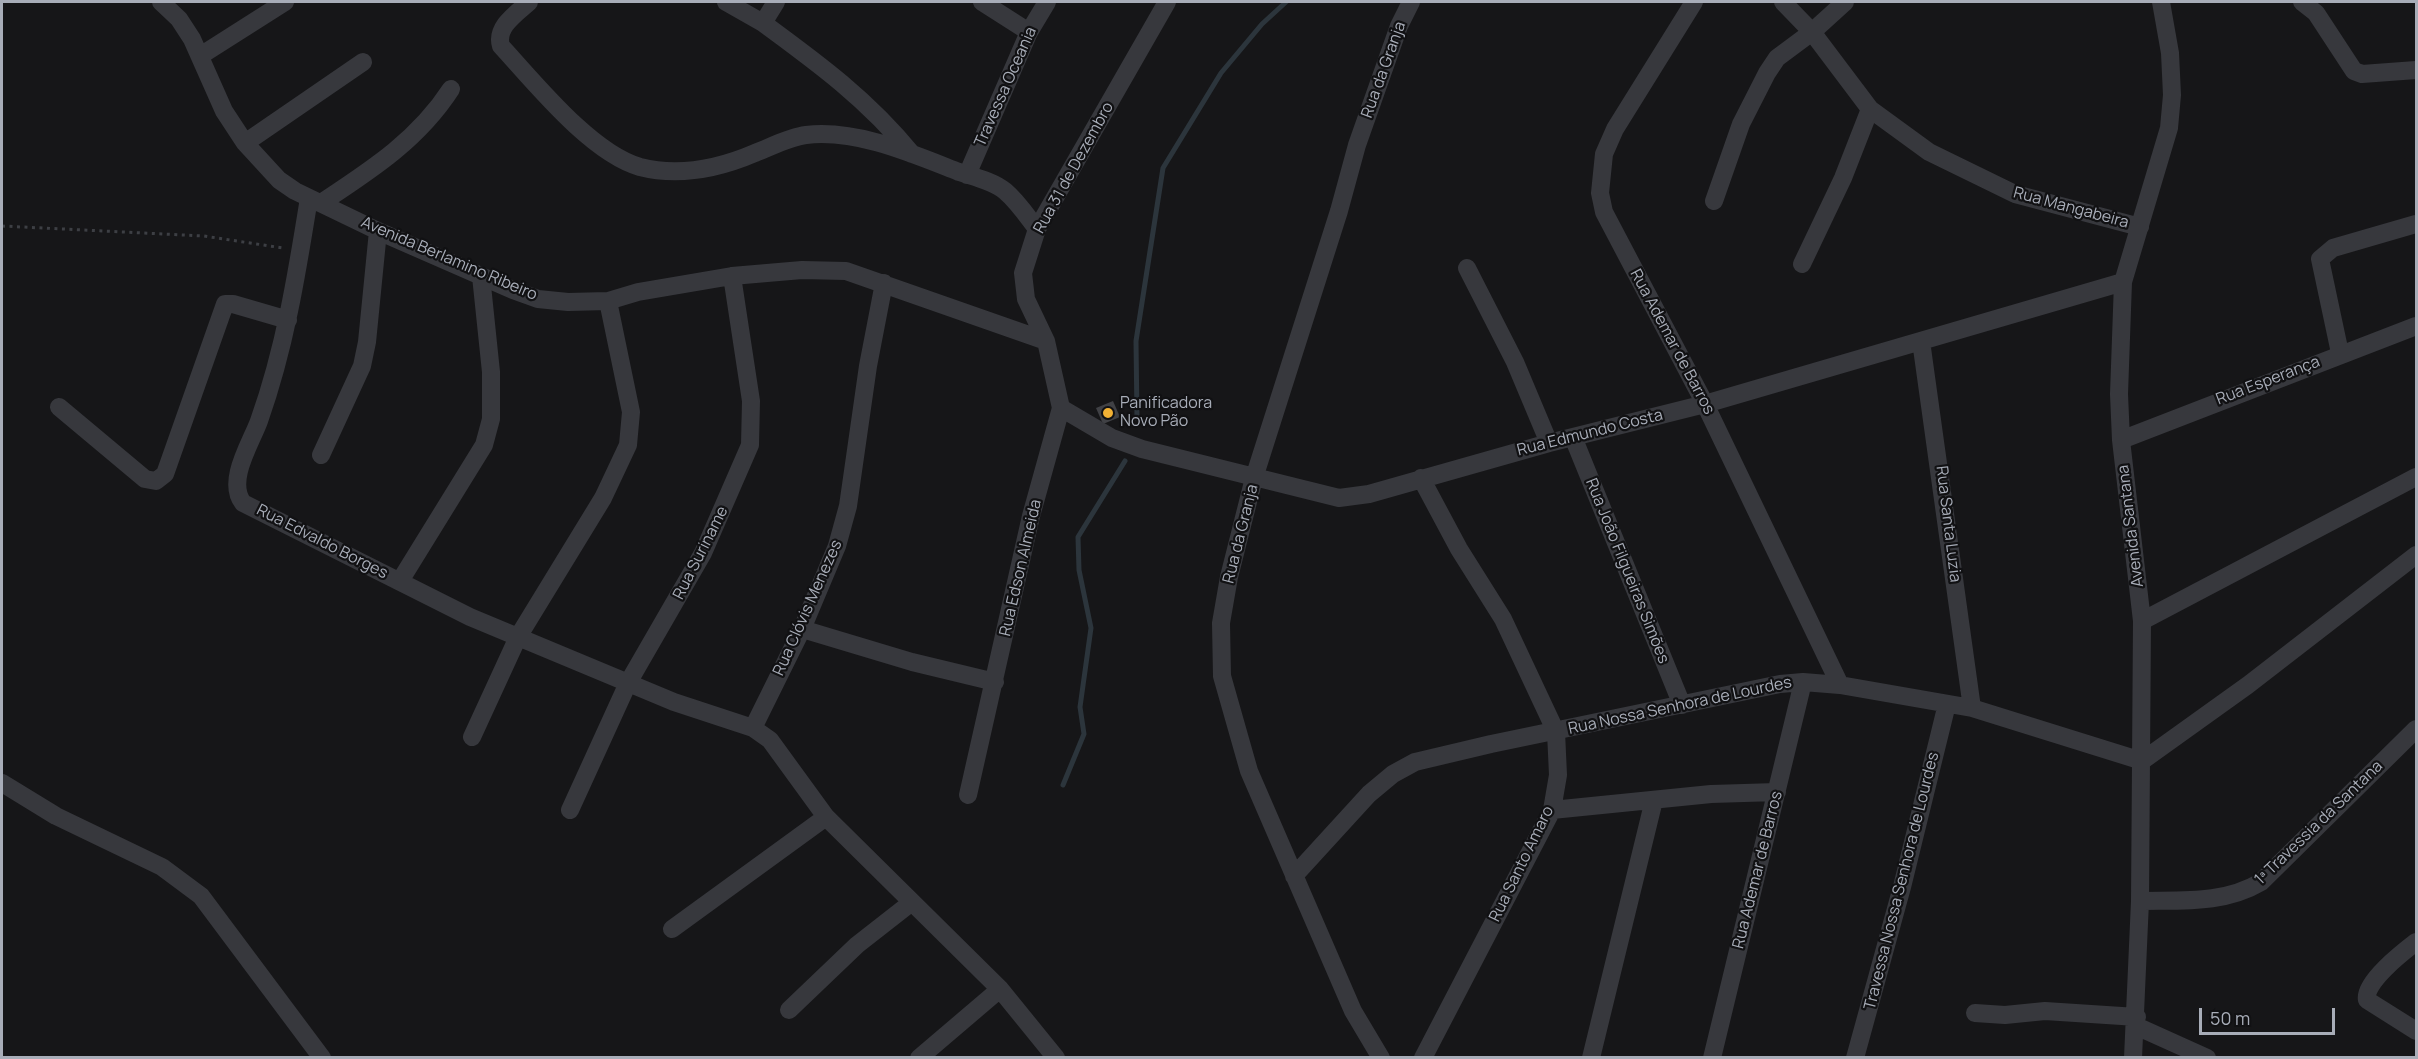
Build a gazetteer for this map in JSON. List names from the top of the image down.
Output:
{
  "streets": {
    "street": [
      "Rua da Granja",
      "Travessa Oceania",
      "Rua 31 de Dezembro",
      "Rua Mangabeira",
      "Avenida Berlamino Ribeiro",
      "Rua Ademar de Barros",
      "Rua Esperança",
      "Rua Edmundo Costa",
      "Rua Santa Luzia",
      "Avenida Santana",
      "Rua Edvaldo Borges",
      "Rua Suriname",
      "Rua Edson Almeida",
      "Rua João Filgueiras Simões",
      "Rua Clóvis Menezes",
      "Rua Nossa Senhora de Lourdes",
      "1ª Travessia da Santana",
      "Rua Santo Amaro",
      "Travessa Nossa Senhora de Lourdes"
    ]
  },
  "crossings": [
    ["Rua da Granja", "Rua Edmundo Costa"],
    ["Rua da Granja", "Rua Nossa Senhora de Lourdes"],
    ["Rua 31 de Dezembro", "Avenida Berlamino Ribeiro"],
    ["Rua 31 de Dezembro", "Rua Edson Almeida"],
    ["Rua Mangabeira", "Avenida Santana"],
    ["Avenida Berlamino Ribeiro", "Rua Edvaldo Borges"],
    ["Avenida Berlamino Ribeiro", "Rua Suriname"],
    ["Avenida Berlamino Ribeiro", "Rua Edson Almeida"],
    ["Avenida Berlamino Ribeiro", "Rua Clóvis Menezes"],
    ["Rua Ademar de Barros", "Rua Edmundo Costa"],
    ["Rua Ademar de Barros", "Rua Nossa Senhora de Lourdes"],
    ["Rua Esperança", "Avenida Santana"],
    ["Rua Edmundo Costa", "Rua Santa Luzia"],
    ["Rua Edmundo Costa", "Avenida Santana"],
    ["Rua Edmundo Costa", "Rua Edson Almeida"],
    ["Rua Edmundo Costa", "Rua João Filgueiras Simões"],
    ["Rua Edmundo Costa", "Rua Santo Amaro"],
    ["Rua Santa Luzia", "Rua Nossa Senhora de Lourdes"],
    ["Avenida Santana", "Rua Nossa Senhora de Lourdes"],
    ["Avenida Santana", "1ª Travessia da Santana"],
    ["Rua Edvaldo Borges", "Rua Suriname"],
    ["Rua Edvaldo Borges", "Rua Clóvis Menezes"],
    ["Rua João Filgueiras Simões", "Rua Nossa Senhora de Lourdes"],
    ["Rua Nossa Senhora de Lourdes", "Rua Santo Amaro"],
    ["Rua Nossa Senhora de Lourdes", "Travessa Nossa Senhora de Lourdes"]
  ],
  "places": ["Panificadora Novo Pão"],
  "scale_bar": "50 m"
}
